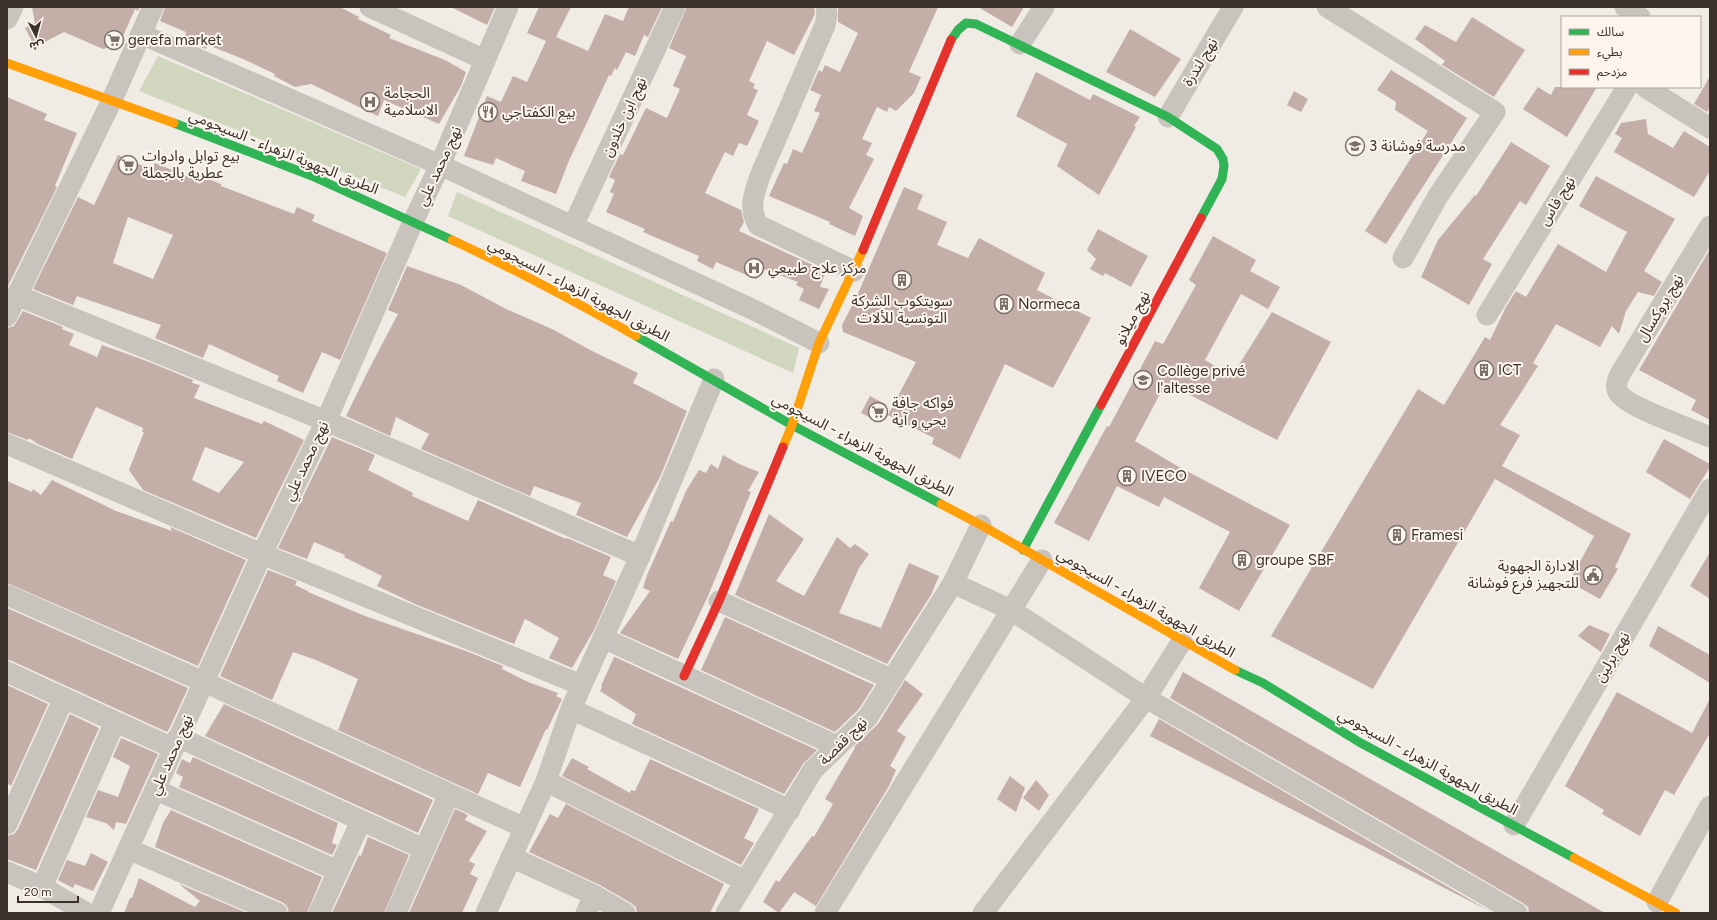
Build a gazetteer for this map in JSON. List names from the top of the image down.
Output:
{
  "streets": {
    "main road": ["الطريق الجهوية الزهراء - السيجومي", "نهج ميلانو"],
    "street": [
      "نهج لندرة",
      "نهج ابن خلدون",
      "نهج محمد علي",
      "نهج فاس",
      "نهج بروكسال",
      "نهج برلين",
      "نهج قفصة"
    ]
  },
  "crossings": [
    ["نهج لندرة", "نهج ميلانو"],
    ["الطريق الجهوية الزهراء - السيجومي", "نهج محمد علي"],
    ["الطريق الجهوية الزهراء - السيجومي", "نهج ميلانو"],
    ["الطريق الجهوية الزهراء - السيجومي", "نهج برلين"],
    ["الطريق الجهوية الزهراء - السيجومي", "نهج قفصة"]
  ],
  "places": {
    "supermarket": ["gerefa market", "بيع توابل وادوات عطرية بالجملة", "فواكه جافة يحي و آية"],
    "hospital": ["الحجامة الاسلامية", "مركز علاج طبيعي"],
    "restaurant": ["بيع الكفتاجي"],
    "school or university": ["مدرسة فوشانة 3", "Collège privé l'altesse"],
    "building": [
      "سويتكوب الشركة التونسية للألات",
      "Normeca",
      "ICT",
      "IVECO",
      "Framesi",
      "groupe SBF"
    ],
    "public building": ["الادارة الجهوية للتجهيز فرع فوشانة"]
  },
  "legend": ["سالك", "بطيء", "مزدحم"],
  "scale_bar": "20 m",
  "north": "bottom"
}
